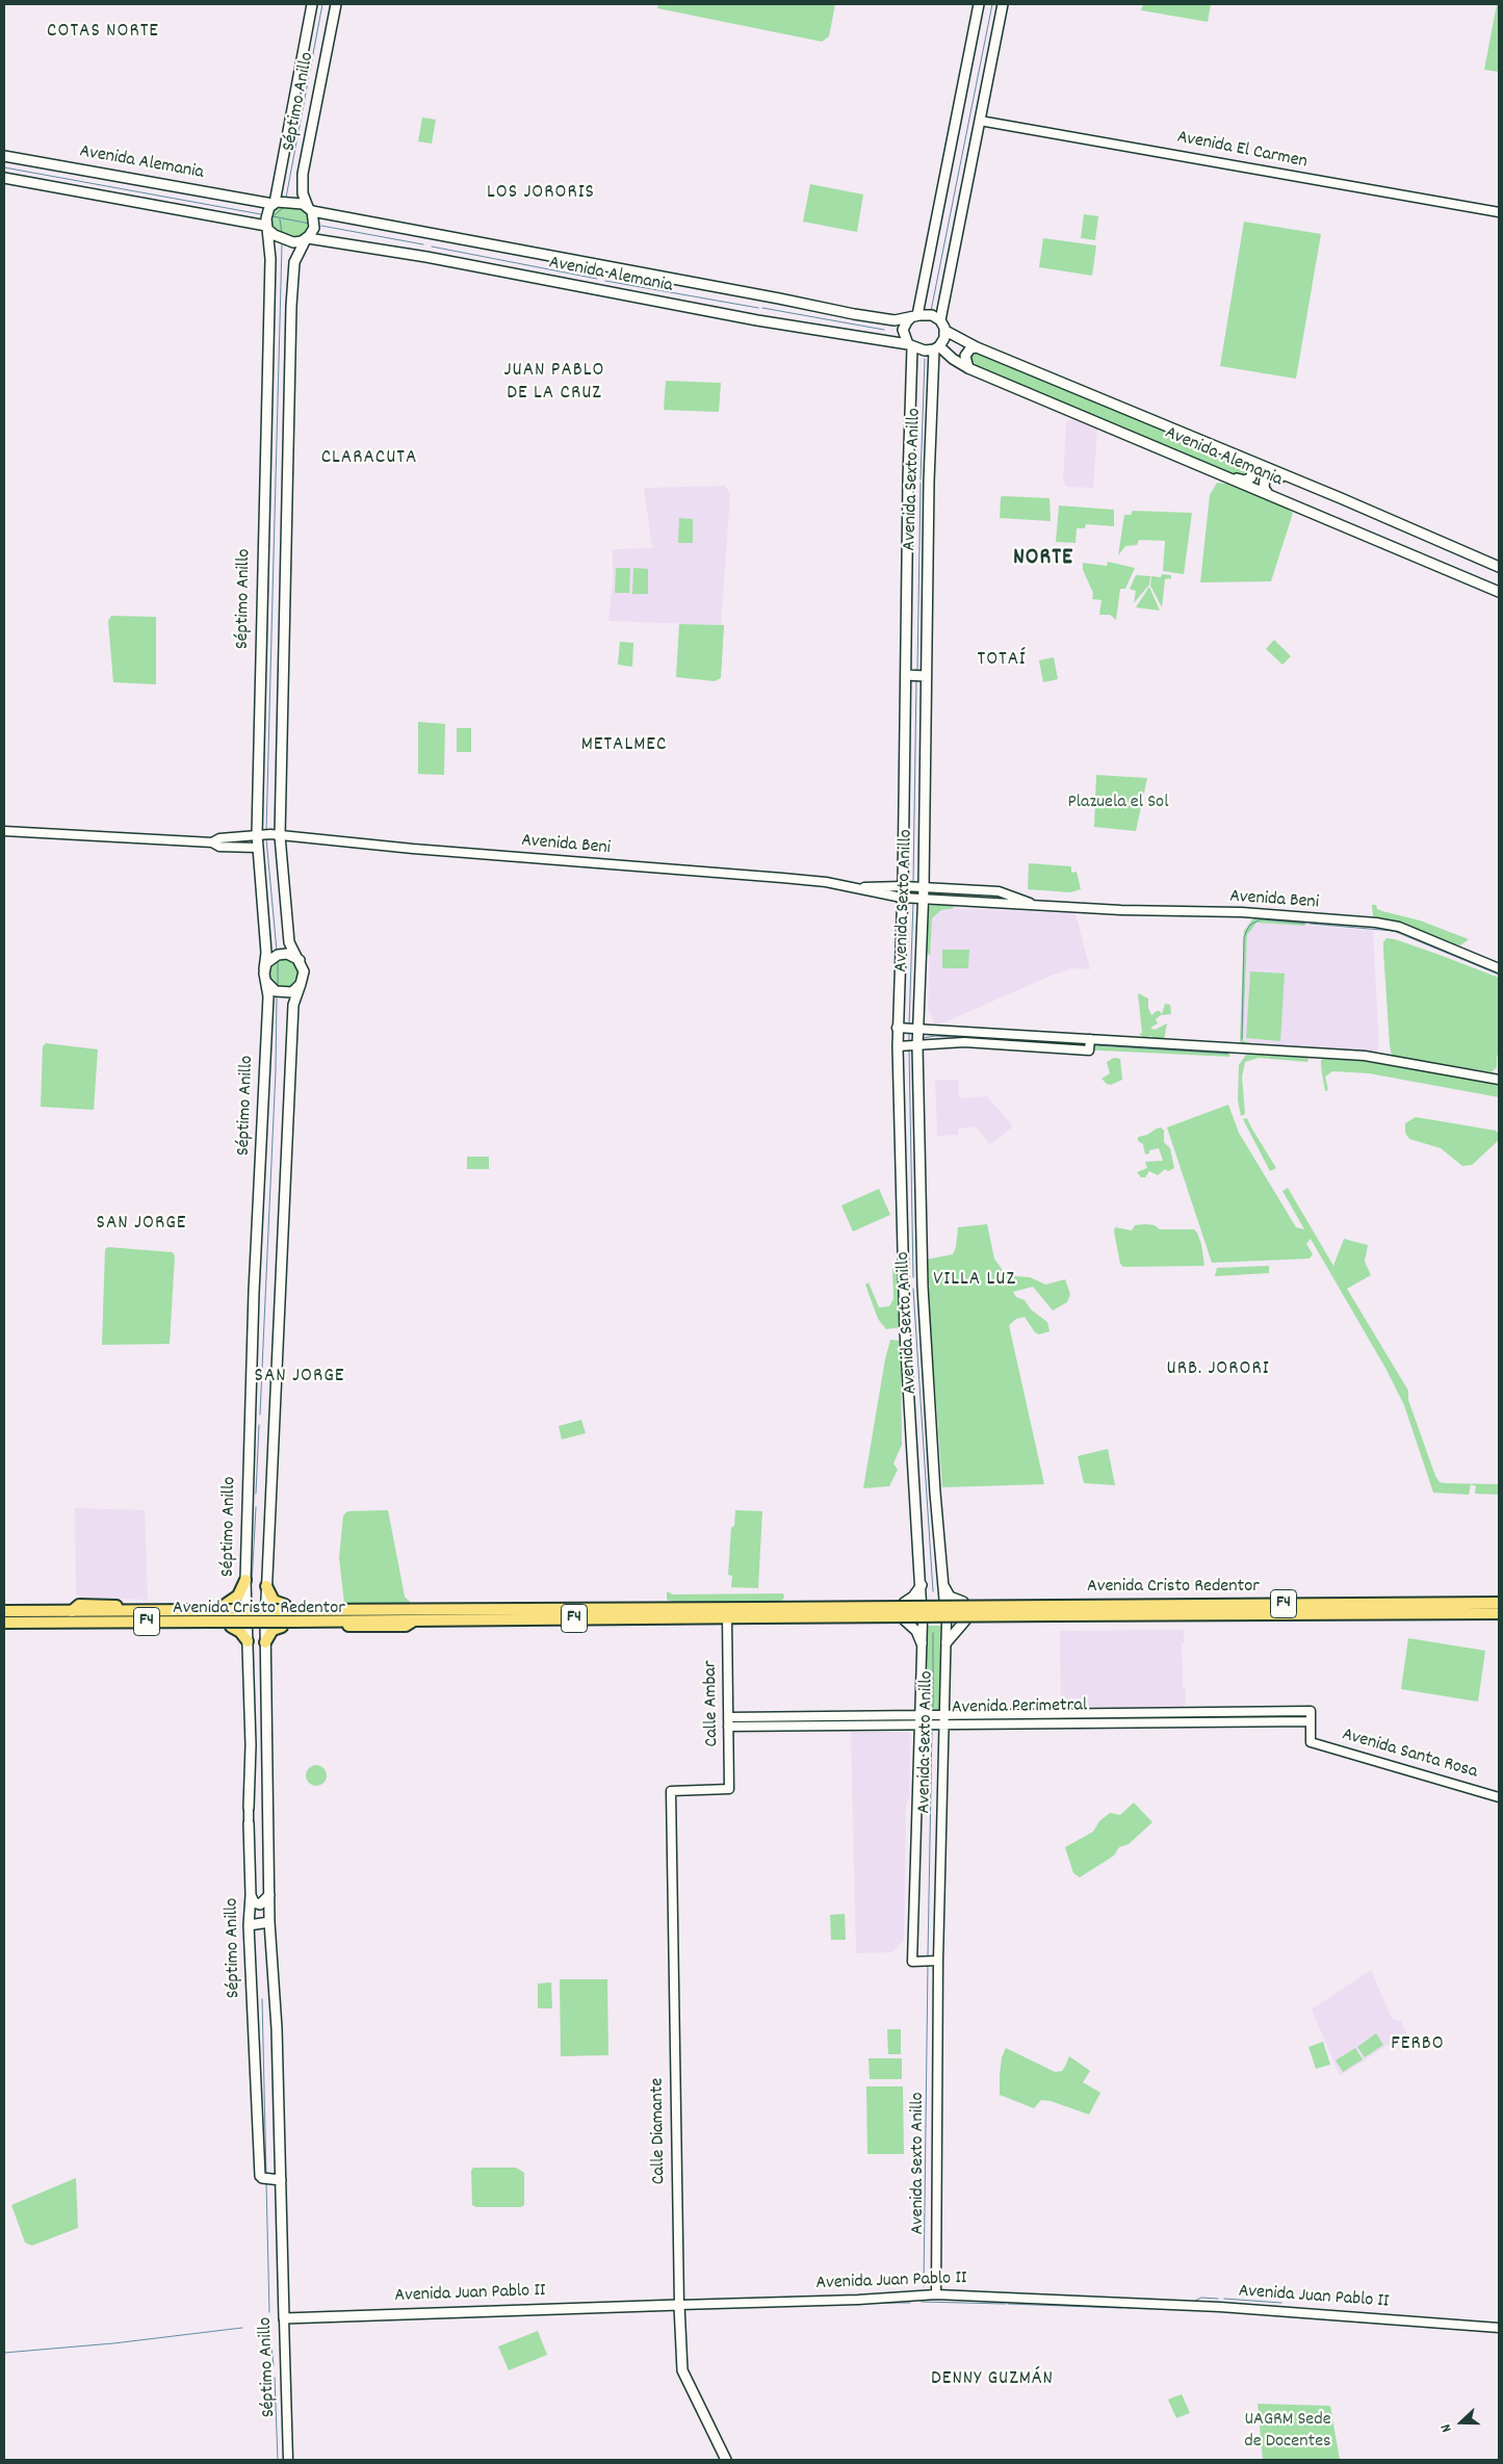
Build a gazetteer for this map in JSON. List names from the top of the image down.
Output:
{
  "streets": {
    "main road": [
      "Séptimo Anillo",
      "Avenida Alemania",
      "Avenida Sexto Anillo",
      "Avenida Cristo Redentor",
      "F4",
      "Calle Diamante",
      "Avenida Juan Pablo II"
    ],
    "street": [
      "Avenida El Carmen",
      "Avenida Beni",
      "Calle Ambar",
      "Avenida Perimetral",
      "Avenida Santa Rosa"
    ]
  },
  "crossings": [
    ["Séptimo Anillo", "Avenida Alemania"],
    ["Séptimo Anillo", "Avenida Beni"],
    ["Séptimo Anillo", "Avenida Cristo Redentor"],
    ["Séptimo Anillo", "Avenida Juan Pablo II"],
    ["Avenida Alemania", "Avenida Sexto Anillo"],
    ["Avenida Sexto Anillo", "Avenida Beni"],
    ["Avenida Sexto Anillo", "Avenida Cristo Redentor"],
    ["Avenida Sexto Anillo", "Avenida Perimetral"],
    ["Avenida Sexto Anillo", "Avenida Juan Pablo II"],
    ["Avenida Cristo Redentor", "Calle Ambar"],
    ["Calle Ambar", "Avenida Perimetral"],
    ["Calle Ambar", "Calle Diamante"],
    ["Avenida Perimetral", "Avenida Santa Rosa"],
    ["Calle Diamante", "Avenida Juan Pablo II"]
  ],
  "districts": [
    "COTAS NORTE",
    "LOS JORORIS",
    "JUAN PABLO DE LA CRUZ",
    "CLARACUTA",
    "NORTE",
    "TOTAÍ",
    "METALMEC",
    "SAN JORGE",
    "VILLA LUZ",
    "URB. JORORI",
    "SAN JORGE",
    "FERBO",
    "DENNY GUZMÁN"
  ],
  "parks": ["Plazuela el Sol", "UAGRM Sede de Docentes"],
  "north": "left"
}
